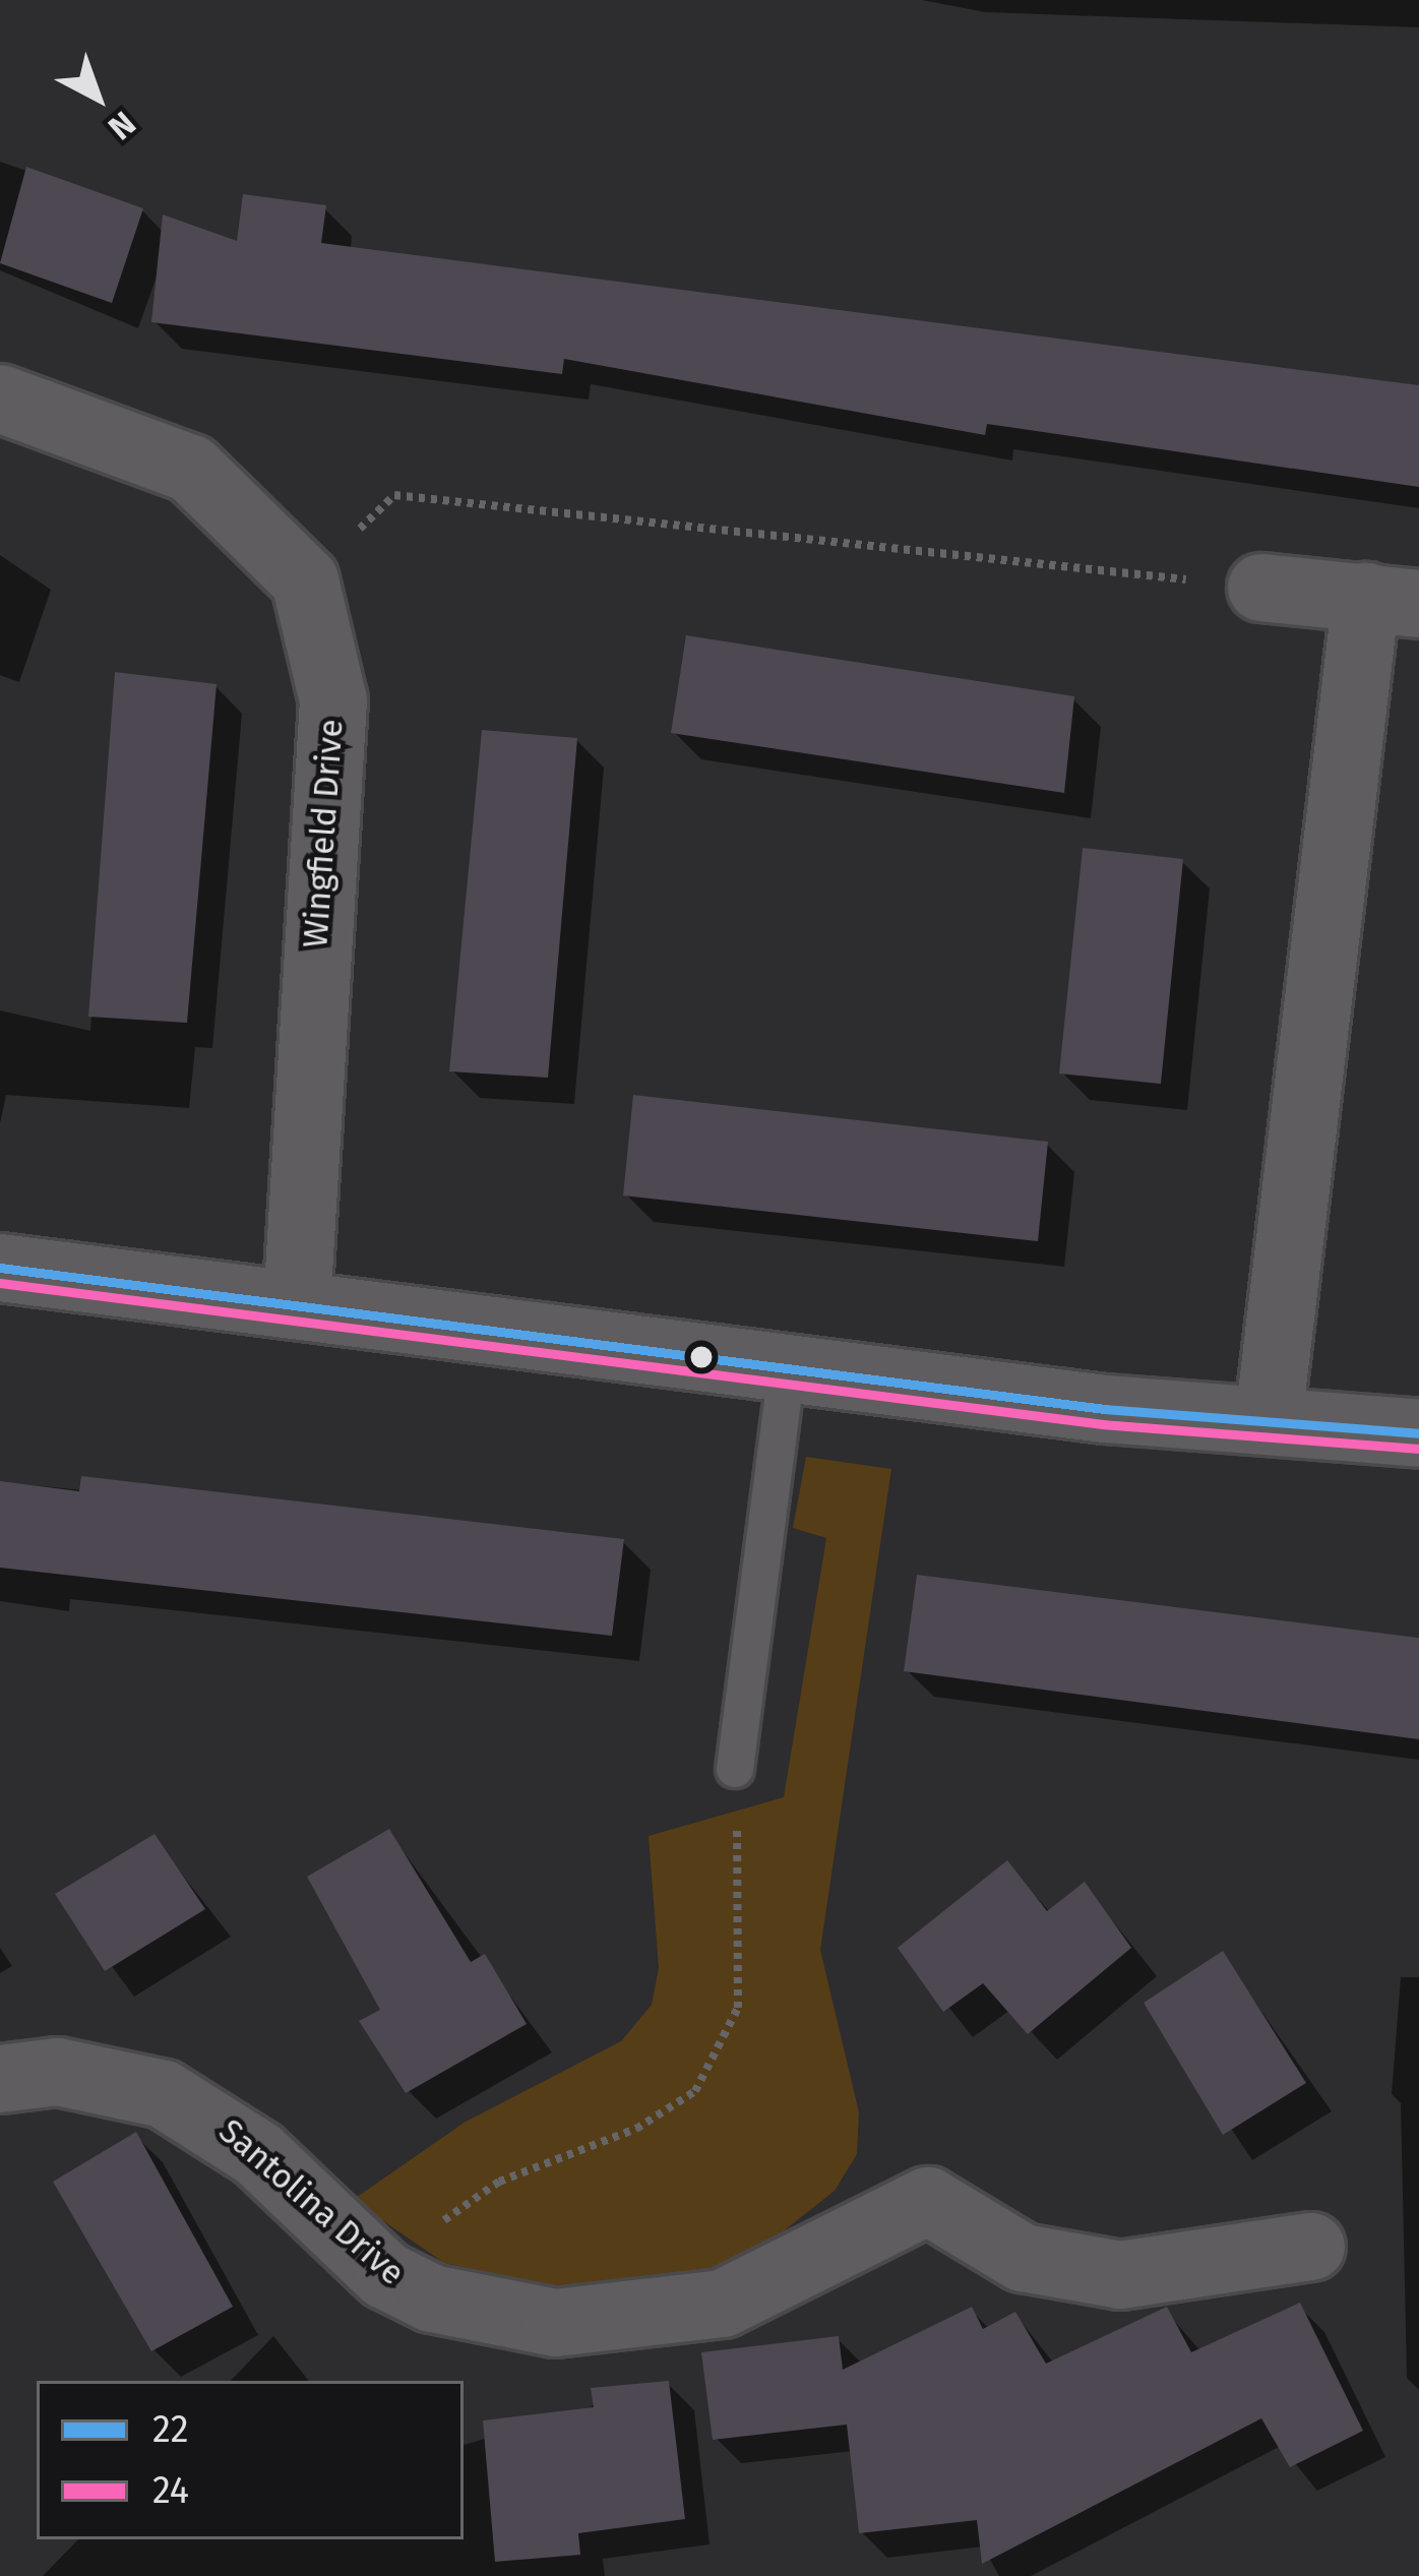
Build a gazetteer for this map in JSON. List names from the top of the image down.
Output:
{
  "streets": {
    "street": ["Wingfield Drive", "Santolina Drive"]
  },
  "lines": ["transit line 22", "transit line 24"],
  "legend": ["22", "24"],
  "north": "bottom right"
}
